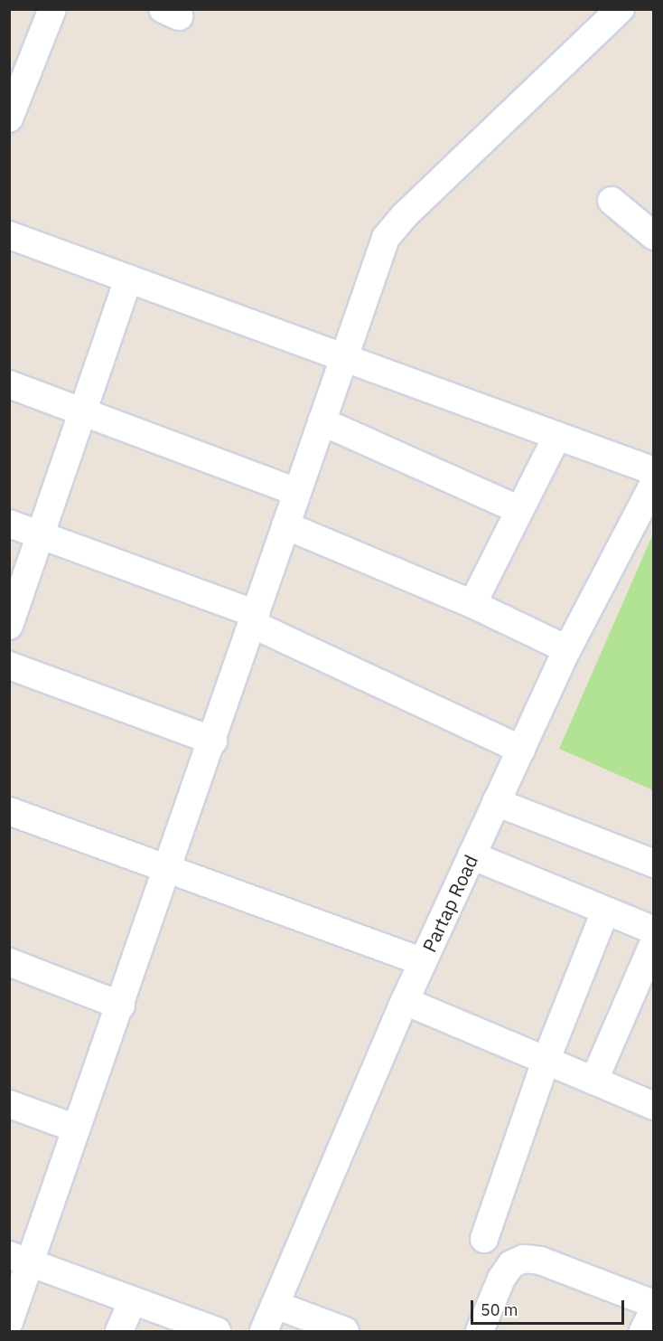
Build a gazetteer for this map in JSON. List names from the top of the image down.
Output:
{
  "streets": {
    "street": ["Partap Road"]
  },
  "scale_bar": "50 m"
}
